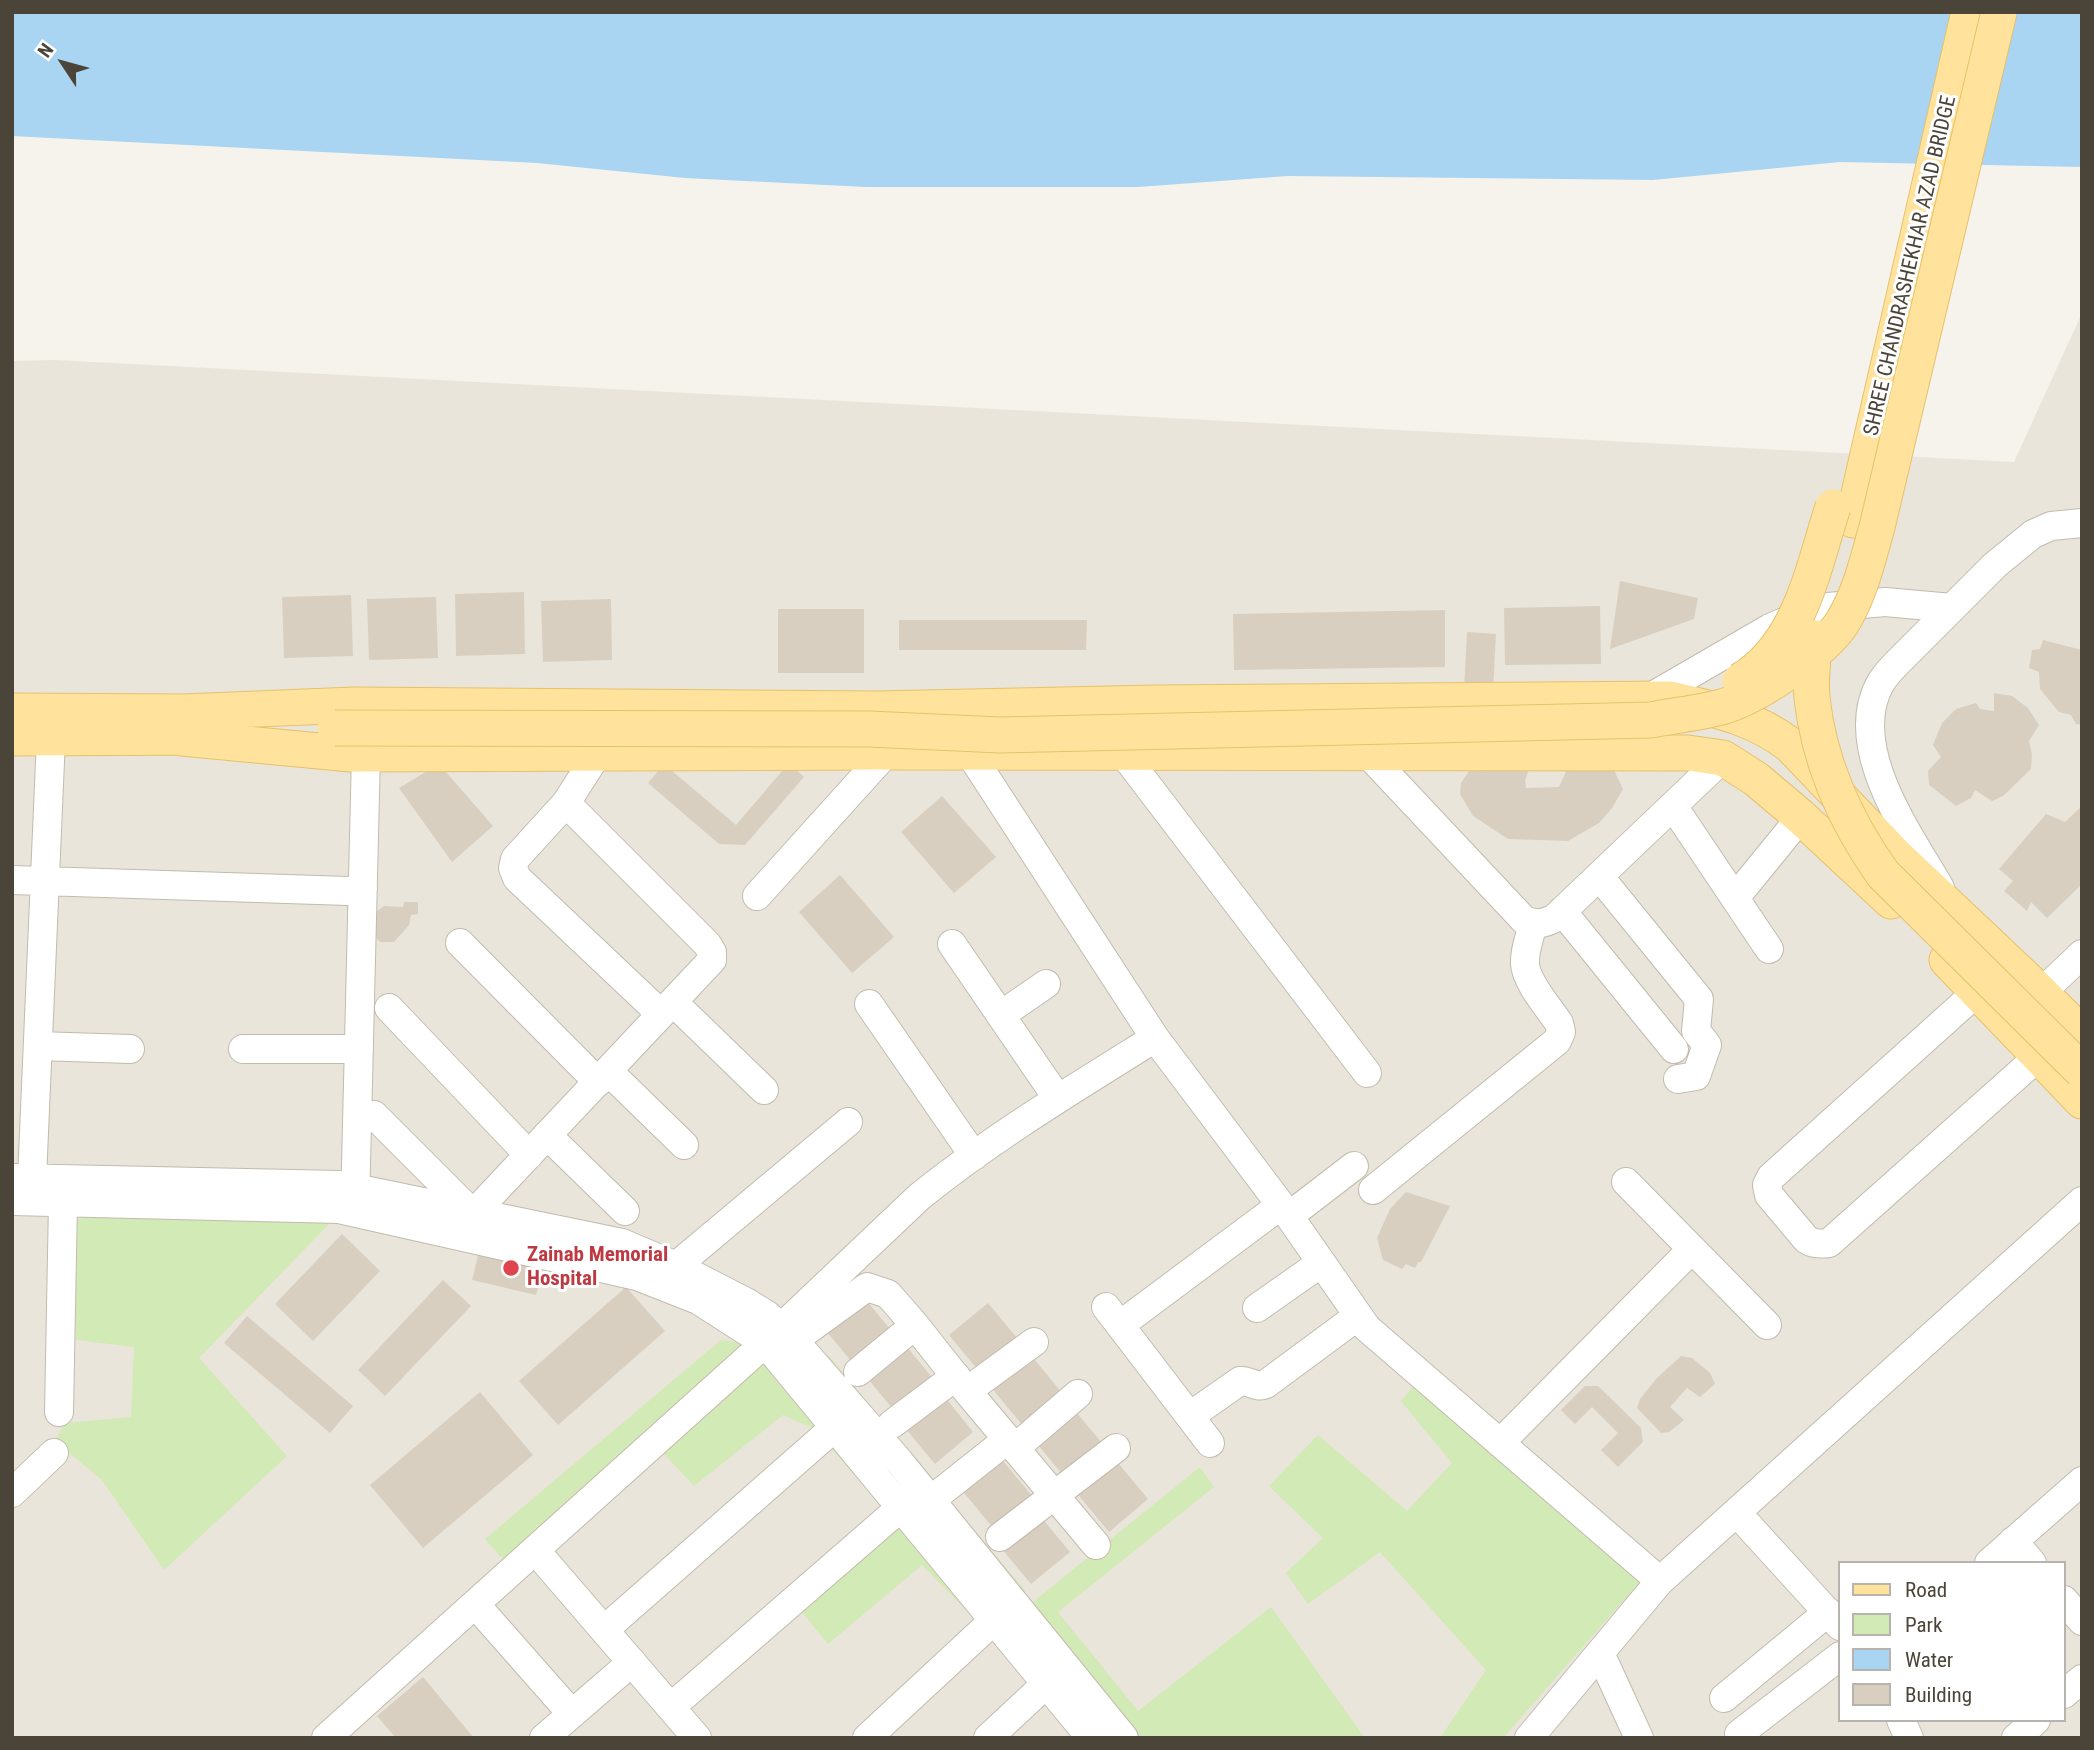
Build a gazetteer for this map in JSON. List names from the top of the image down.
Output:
{
  "streets": {
    "main road": ["SHREE CHANDRASHEKHAR AZAD BRIDGE"]
  },
  "places": ["Zainab Memorial Hospital"],
  "legend": [
    "Road",
    "Park",
    "Water",
    "Building"
  ],
  "north": "top left"
}
